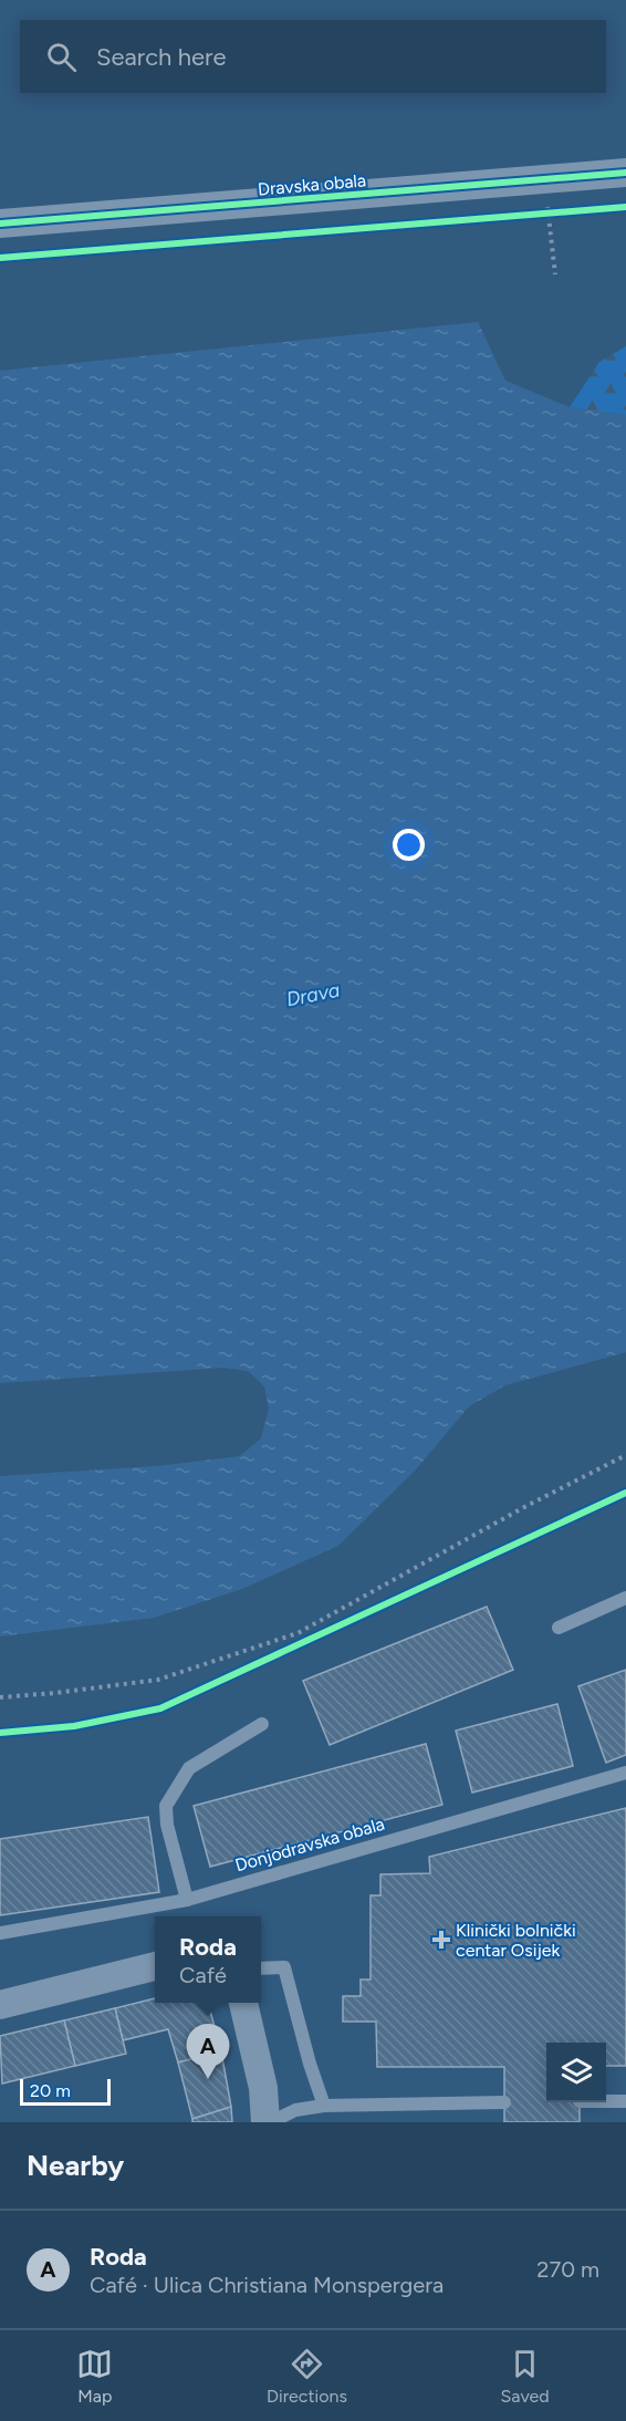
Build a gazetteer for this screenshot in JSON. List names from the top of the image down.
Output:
{
  "streets": {
    "street": ["Dravska obala"],
    "lane": ["Donjodravska obala"]
  },
  "water": ["Drava"],
  "places": {
    "health": ["Klinički bolnički centar Osijek"]
  },
  "scale_bar": "20 m",
  "page": {
    "search": "Search here",
    "popup": ["Roda", "Café"],
    "pins": "A",
    "scale": "20 m",
    "heading": "Nearby",
    "list": [
      {
        "mark": "A",
        "name": "Roda",
        "note": "Café · Ulica Christiana Monspergera",
        "value": "270 m"
      }
    ],
    "nav": ["Map", "Directions", "Saved"]
  }
}
